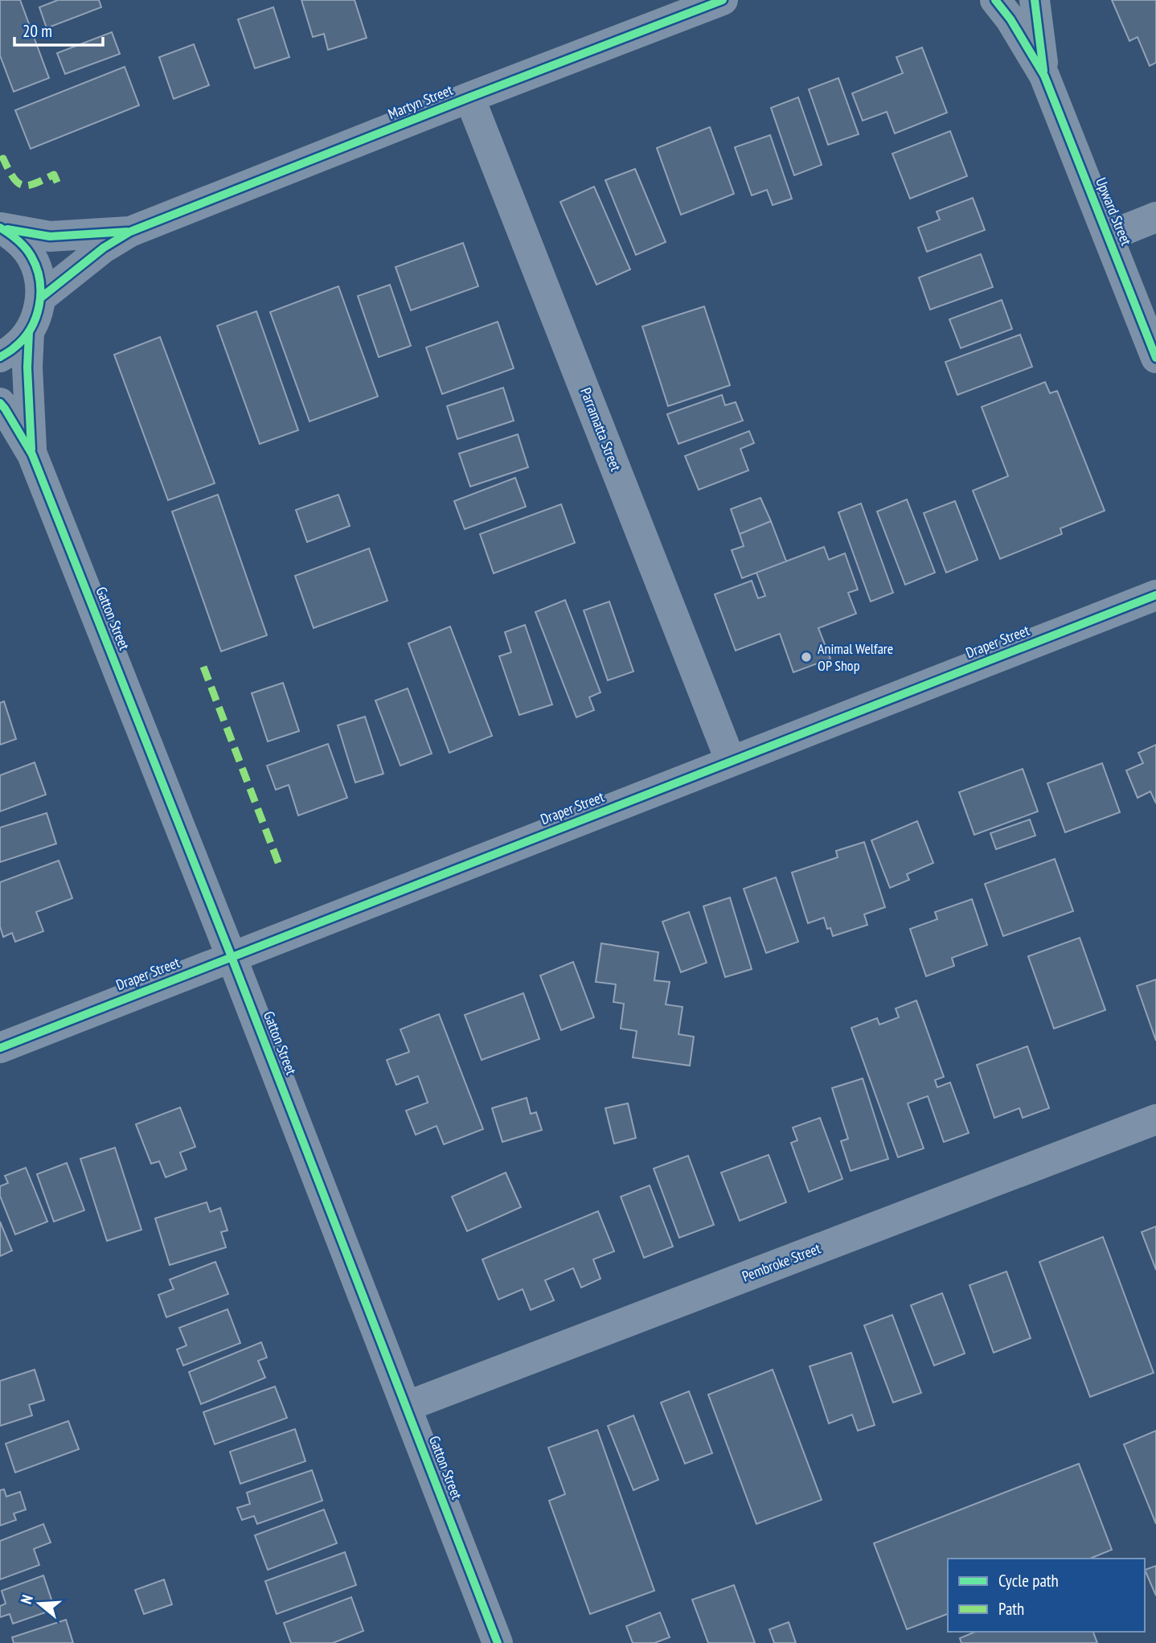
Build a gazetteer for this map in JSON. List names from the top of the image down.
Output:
{
  "streets": {
    "street": [
      "Martyn Street",
      "Upward Street",
      "Parramatta Street",
      "Gatton Street",
      "Draper Street",
      "Pembroke Street"
    ]
  },
  "crossings": [
    ["Martyn Street", "Parramatta Street"],
    ["Parramatta Street", "Draper Street"],
    ["Gatton Street", "Draper Street"],
    ["Gatton Street", "Pembroke Street"]
  ],
  "places": ["Animal Welfare OP Shop"],
  "legend": ["Cycle path", "Path"],
  "scale_bar": "20 m",
  "north": "left"
}
